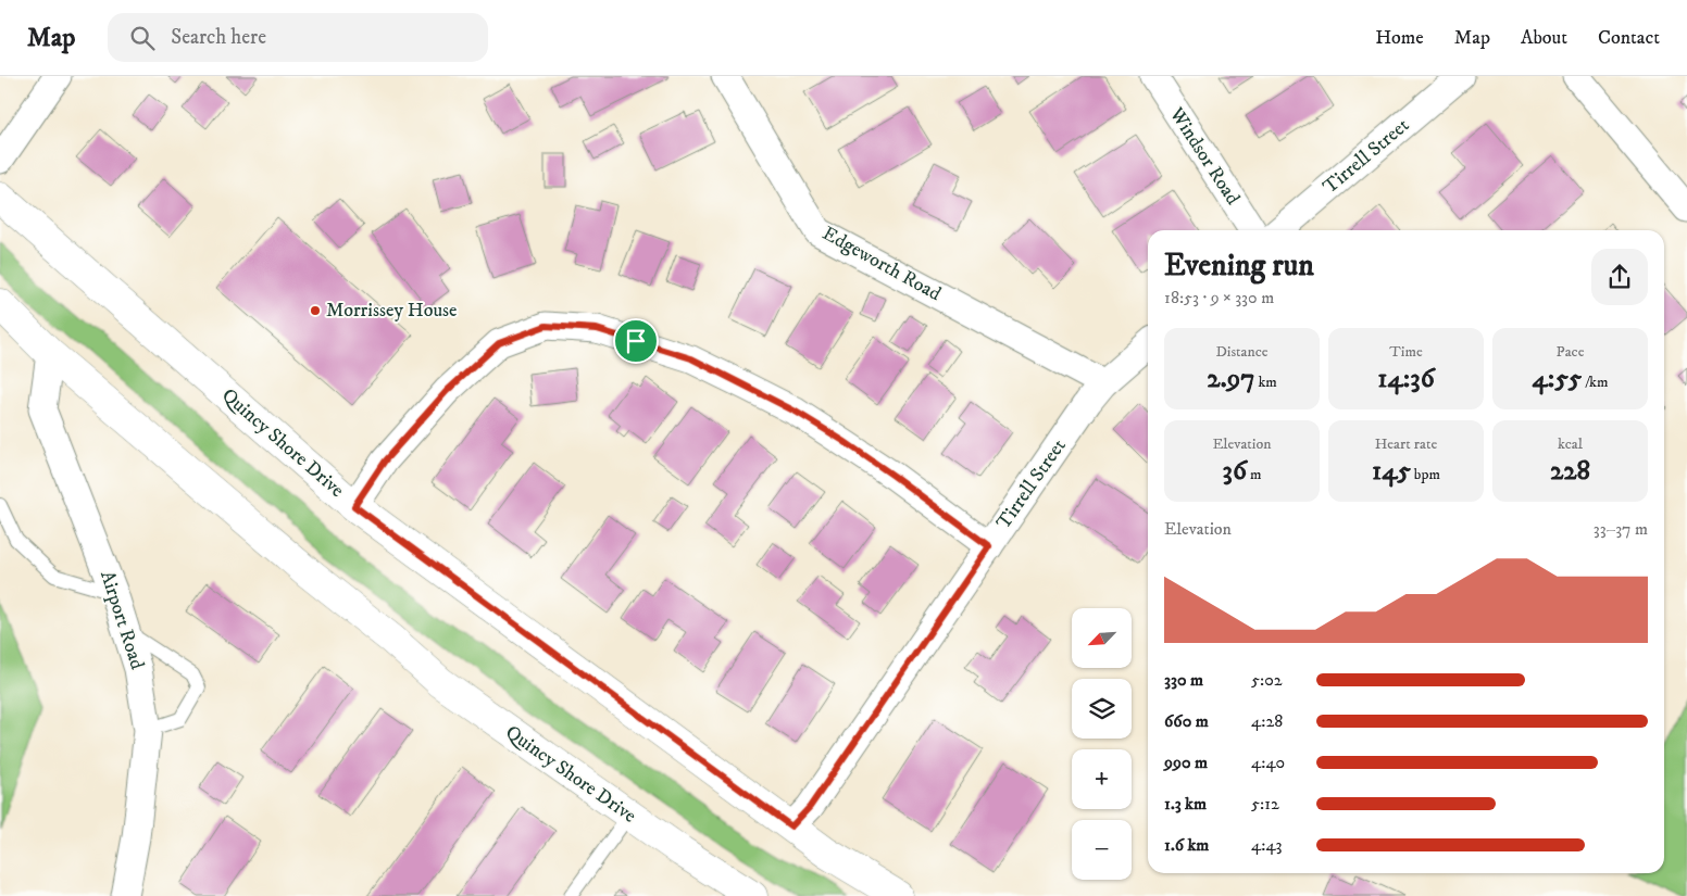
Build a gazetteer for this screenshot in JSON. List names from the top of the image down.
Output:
{
  "streets": {
    "main road": ["Quincy Shore Drive"],
    "street": [
      "Windsor Road",
      "Tirrell Street",
      "Edgeworth Road",
      "Airport Road"
    ]
  },
  "crossings": [
    ["Tirrell Street", "Edgeworth Road"],
    ["Tirrell Street", "Quincy Shore Drive"],
    ["Quincy Shore Drive", "Airport Road"]
  ],
  "places": ["Morrissey House"],
  "north": "bottom left",
  "page": {
    "header": "Map",
    "search": "Search here",
    "nav": [
      "Home",
      "Map",
      "About",
      "Contact"
    ],
    "heading": ["Evening run", "18:53 · 9 × 330 m"],
    "stats": [
      ["Distance", "2.97 km"],
      ["Time", "14:36"],
      ["Pace", "4:55 /km"],
      ["Elevation", "36 m"],
      ["Heart rate", "145 bpm"],
      ["kcal", "228"]
    ],
    "chart": ["Elevation", "33–37 m"],
    "map_buttons": ["+", "−"],
    "list": [
      {
        "name": "330 m",
        "note": "5:02"
      },
      {
        "name": "660 m",
        "note": "4:28"
      },
      {
        "name": "990 m",
        "note": "4:40"
      },
      {
        "name": "1.3 km",
        "note": "5:12"
      },
      {
        "name": "1.6 km",
        "note": "4:43"
      }
    ]
  }
}
